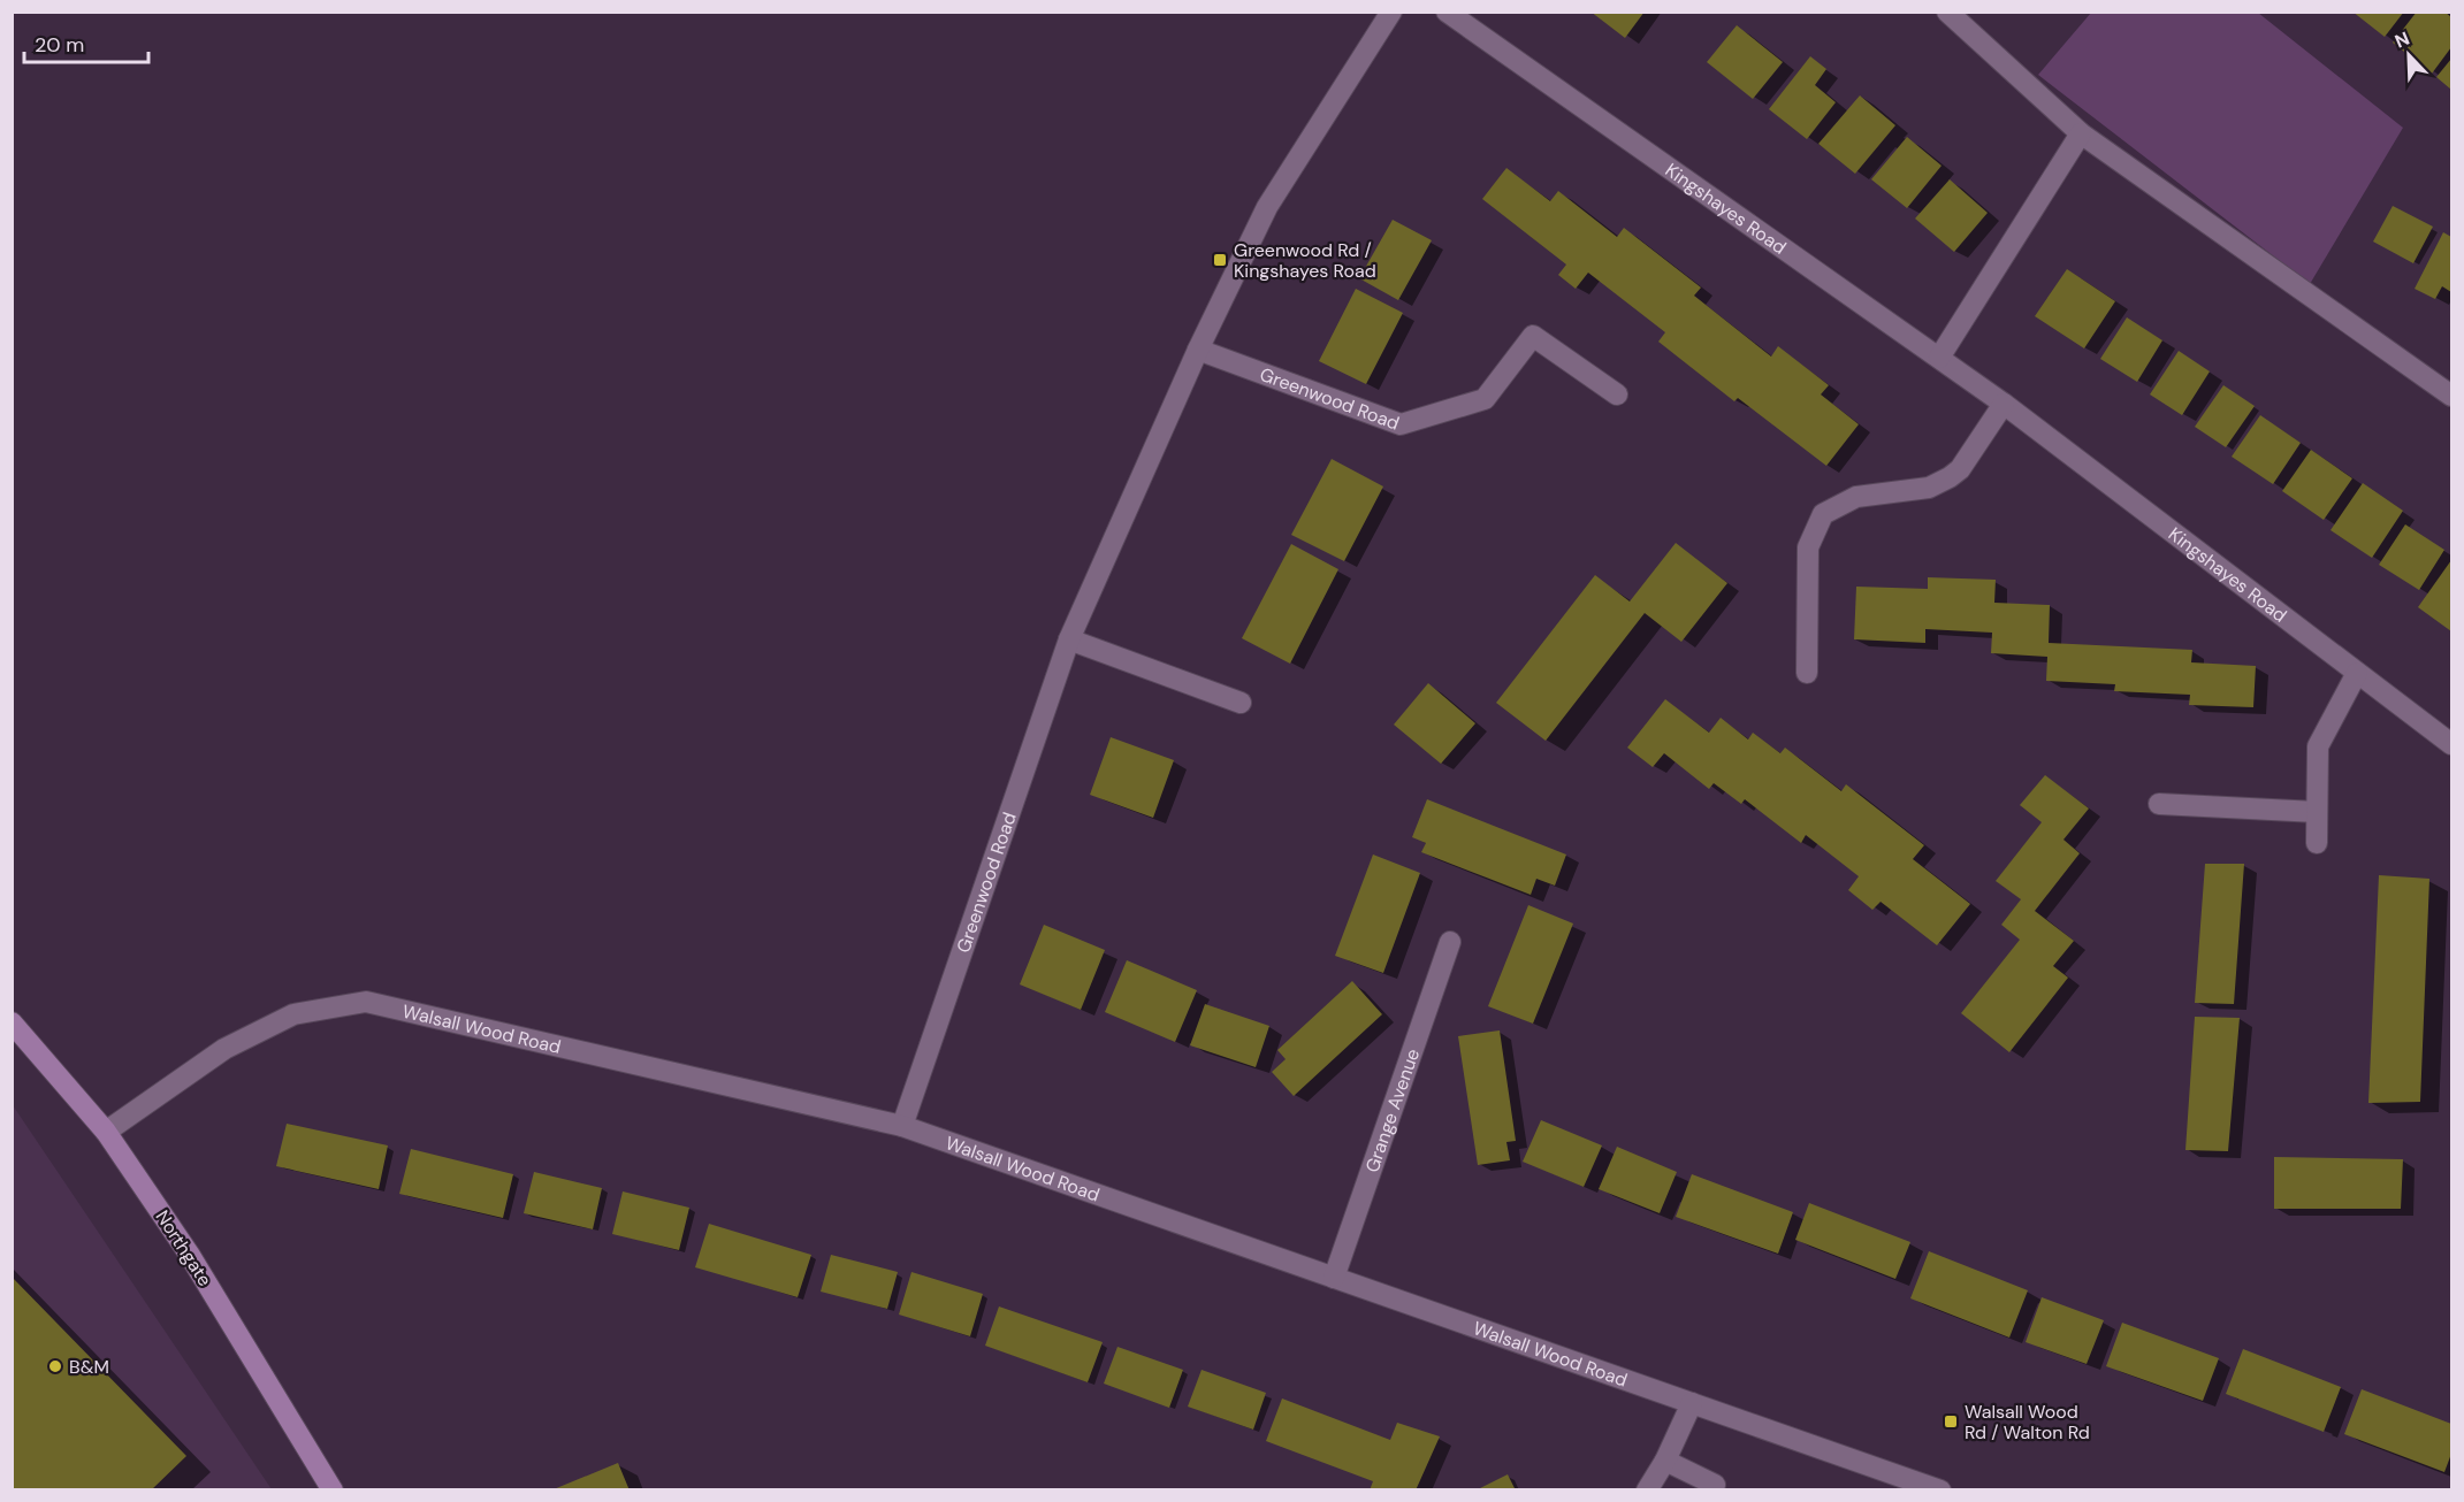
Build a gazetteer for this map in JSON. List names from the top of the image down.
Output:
{
  "streets": {
    "main road": ["Northgate"],
    "street": [
      "Kingshayes Road",
      "Greenwood Road",
      "Walsall Wood Road",
      "Grange Avenue"
    ]
  },
  "crossings": [
    ["Greenwood Road", "Walsall Wood Road"],
    ["Walsall Wood Road", "Grange Avenue"],
    ["Walsall Wood Road", "Northgate"]
  ],
  "places": {
    "transit": ["Greenwood Rd / Kingshayes Road", "Walsall Wood Rd / Walton Rd"],
    "other": ["B&M"]
  },
  "scale_bar": "20 m",
  "north": "top left"
}
